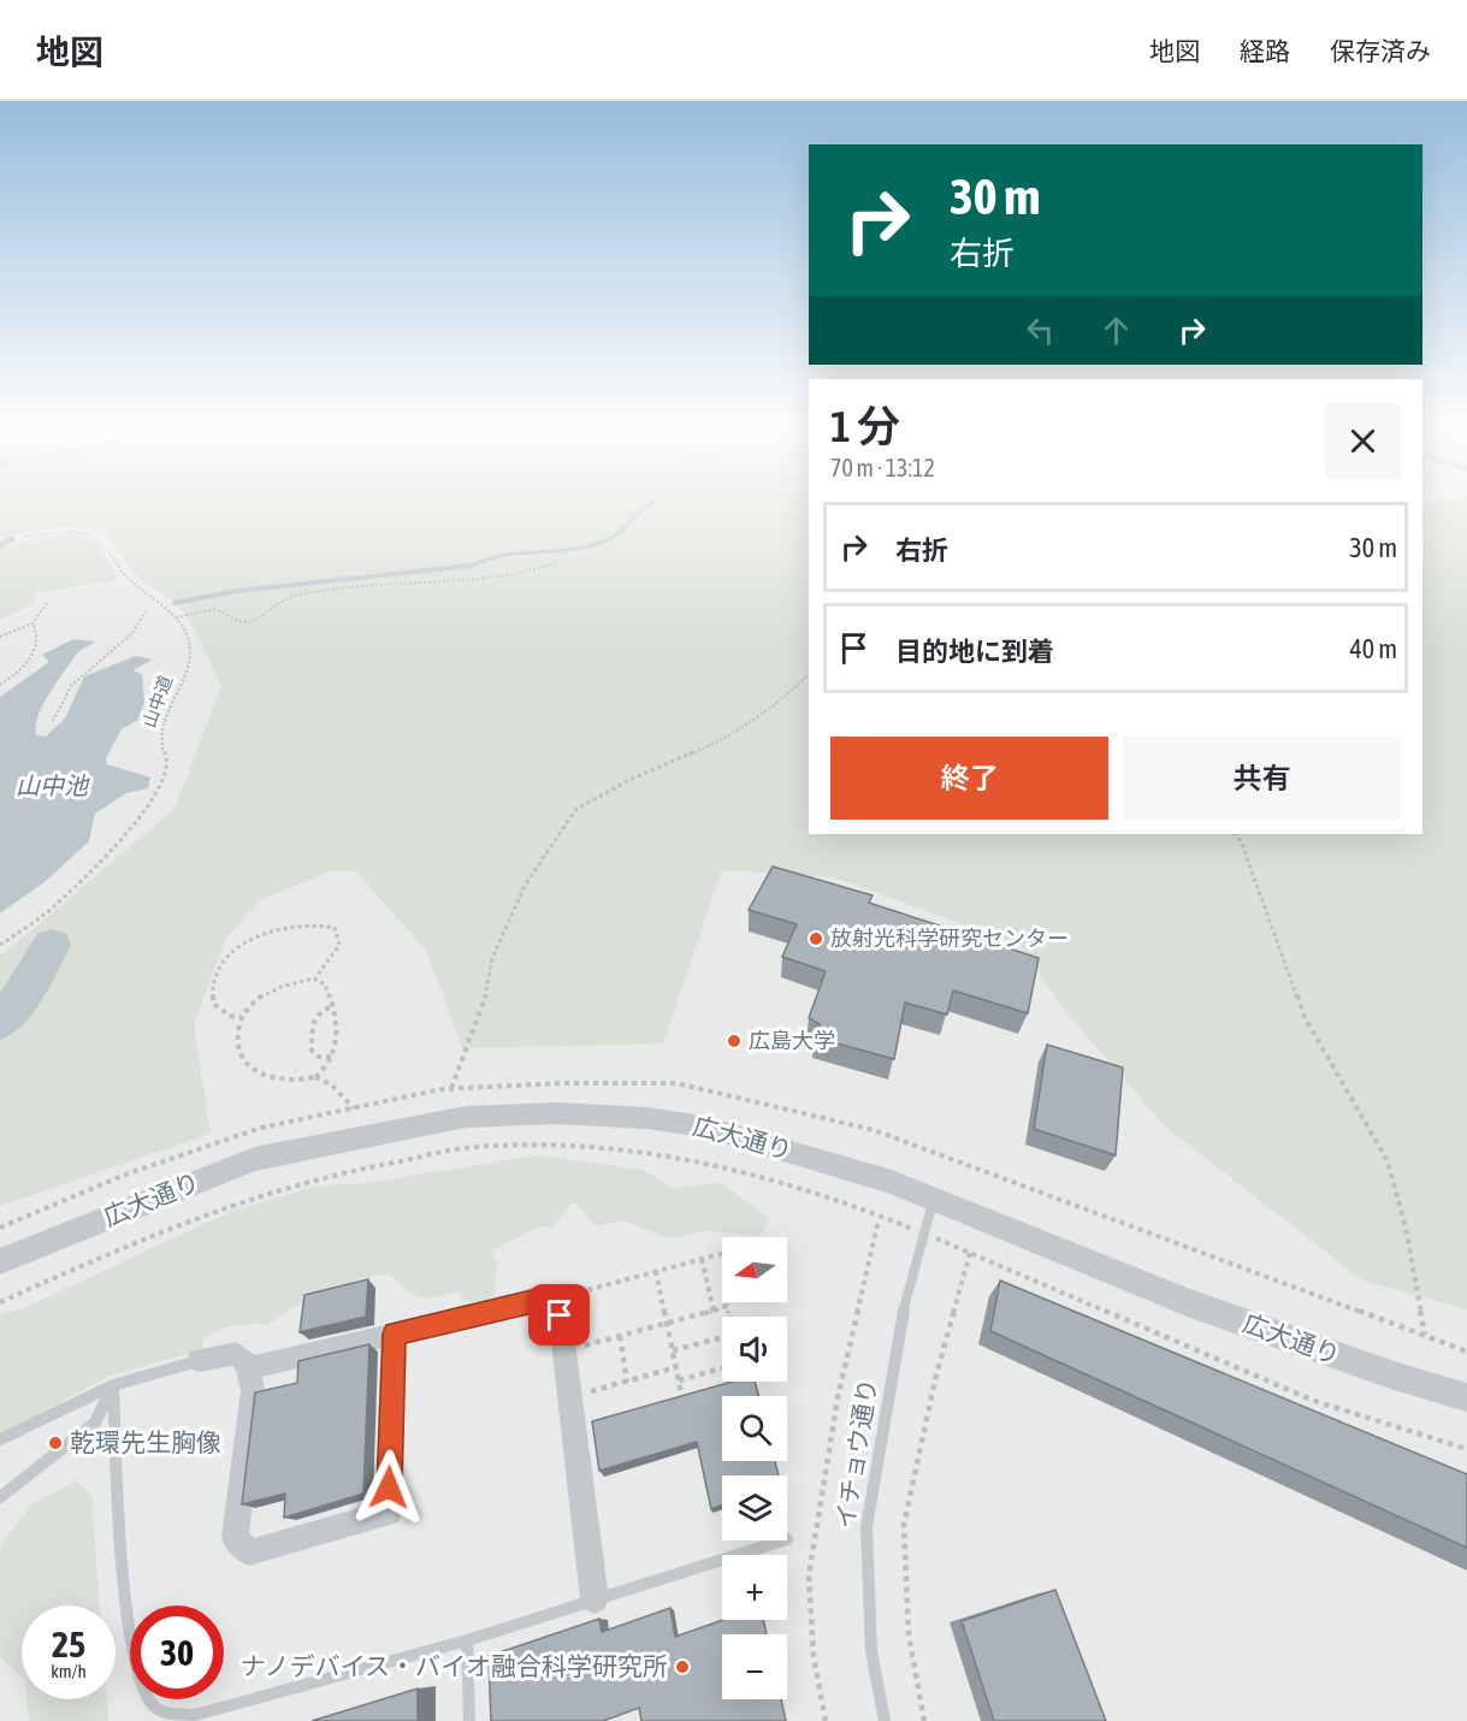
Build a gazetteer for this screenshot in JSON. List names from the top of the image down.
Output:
{
  "streets": {
    "street": ["広大通り"],
    "lane": ["イチョウ通り"],
    "path": ["山中道"]
  },
  "crossings": [
    ["広大通り", "イチョウ通り"]
  ],
  "water": ["山中池"],
  "places": [
    "放射光科学研究センター",
    "広島大学",
    "乾環先生胸像",
    "ナノデバイス・バイオ融合科学研究所"
  ],
  "north": "left",
  "page": {
    "header": "地図",
    "nav": ["地図", "経路", "保存済み"],
    "turn": ["30 m", "右折"],
    "heading": ["1 分", "70 m · 13:12"],
    "list": [
      {
        "name": "右折",
        "value": "30 m"
      },
      {
        "name": "目的地に到着",
        "value": "40 m"
      }
    ],
    "buttons": ["終了", "共有"],
    "map_buttons": ["+", "−"],
    "speed": "25 km/h",
    "limit": "30"
  }
}
